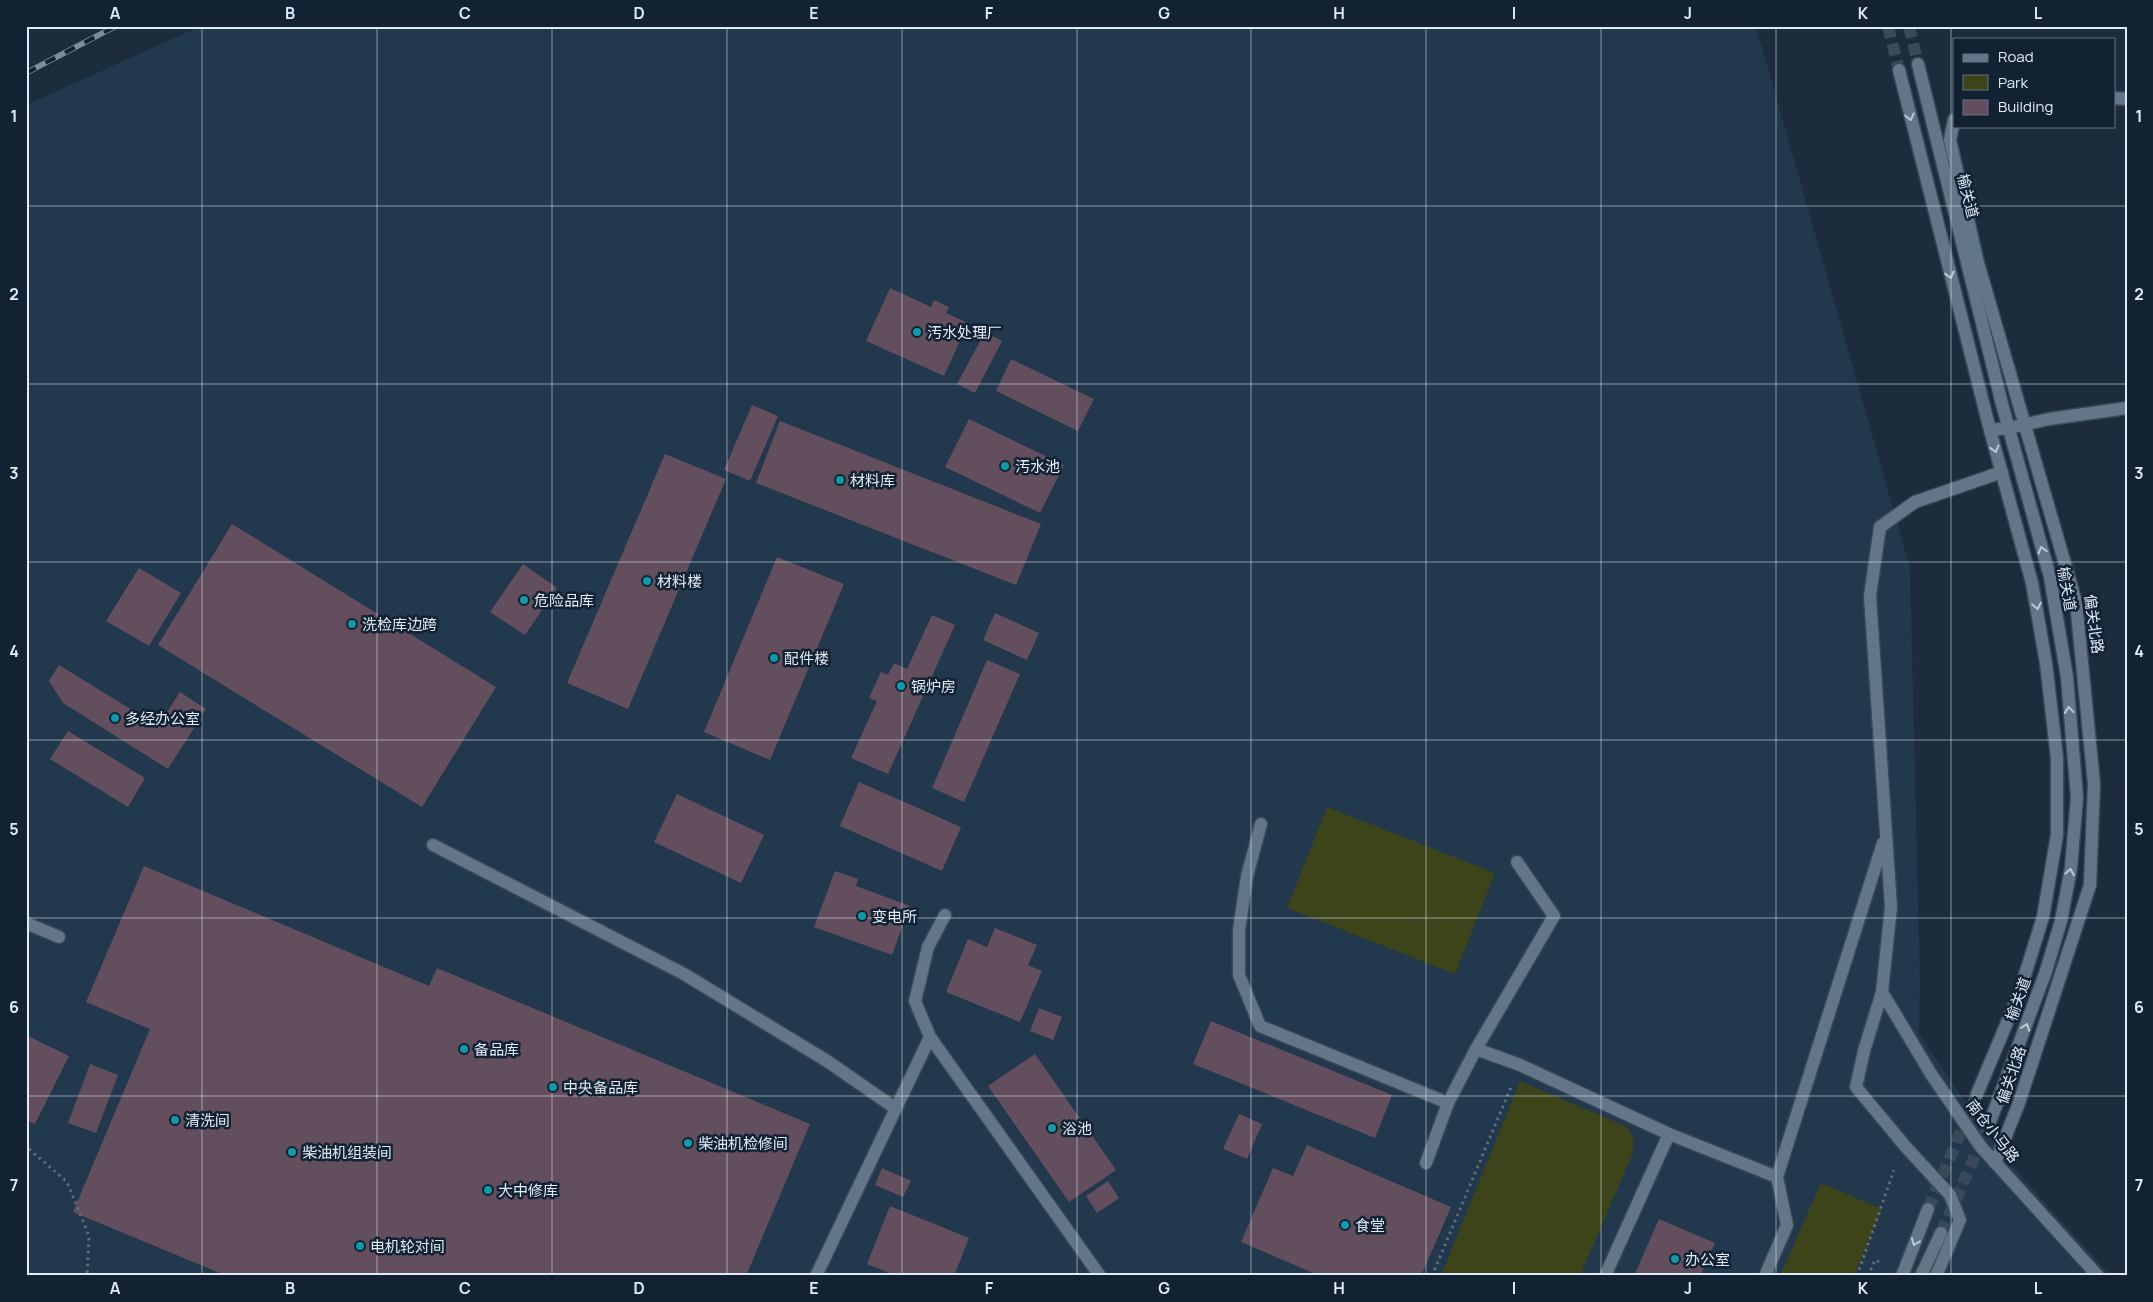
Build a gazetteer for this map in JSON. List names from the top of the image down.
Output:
{
  "streets": {
    "main road": ["榆关道", "偏关北路", "南仓小马路"]
  },
  "crossings": [
    ["偏关北路", "南仓小马路"]
  ],
  "places": [
    "汚水处理厂",
    "汚水池",
    "材料库",
    "材料楼",
    "危险品库",
    "洗检库边跨",
    "配件楼",
    "锅炉房",
    "多经办公室",
    "变电所",
    "备品库",
    "中央备品库",
    "清洗间",
    "浴池",
    "柴油机检修间",
    "柴油机组装间",
    "大中修库",
    "食堂",
    "电机轮对间",
    "办公室"
  ],
  "legend": ["Road", "Park", "Building"],
  "grid": {
    "columns": [
      "A",
      "B",
      "C",
      "D",
      "E",
      "F",
      "G",
      "H",
      "I",
      "J",
      "K",
      "L"
    ],
    "rows": [
      "1",
      "2",
      "3",
      "4",
      "5",
      "6",
      "7"
    ]
  }
}
